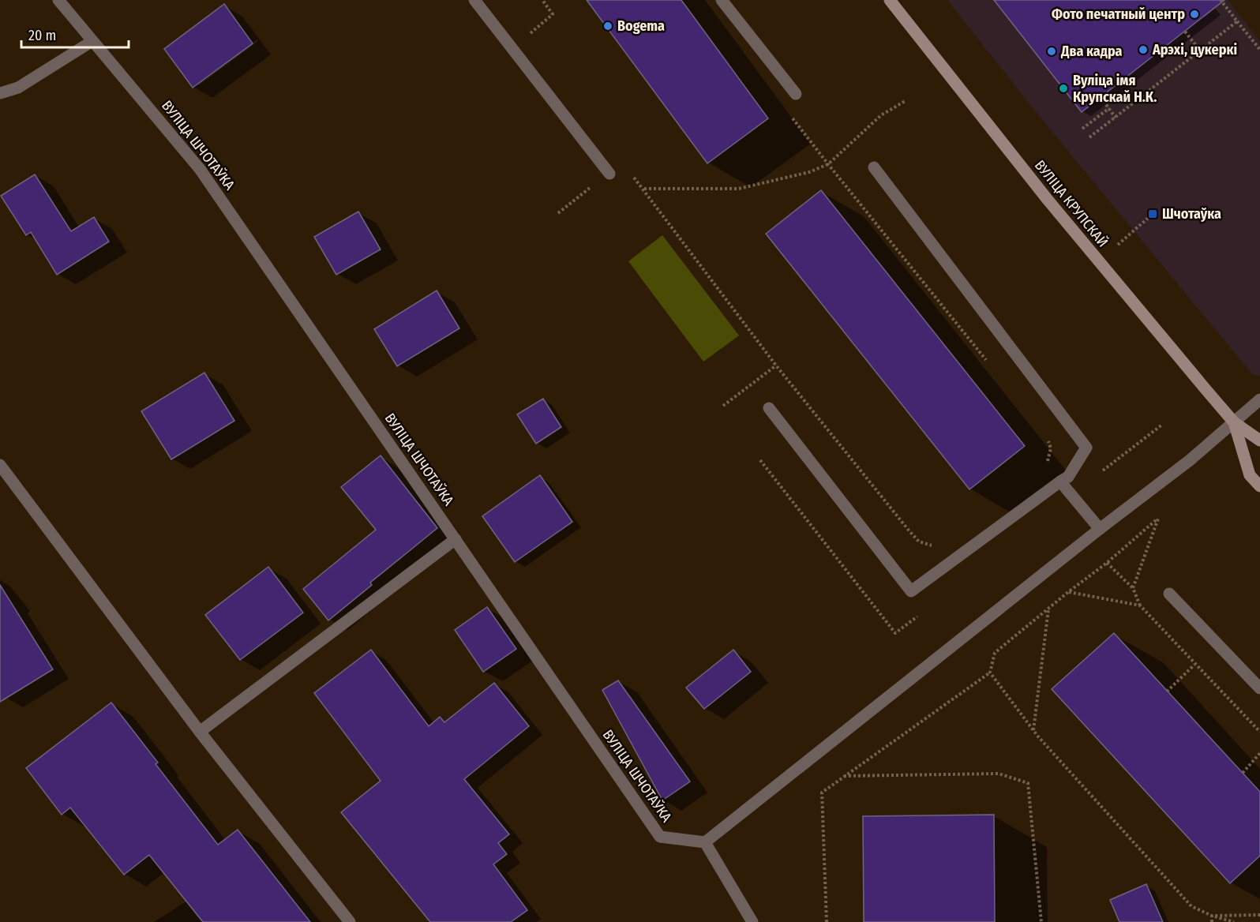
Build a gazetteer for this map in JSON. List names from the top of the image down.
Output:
{
  "streets": {
    "street": ["ВУЛІЦА ШЧОТАЎКА", "ВУЛІЦА КРУПСКАЙ"]
  },
  "places": {
    "other": [
      "Фото печатный центр",
      "Bogema",
      "Арэхі, цукеркі",
      "Два кадра",
      "Вуліца імя Крупскай Н.К."
    ],
    "transit": ["Шчотаўка"]
  },
  "scale_bar": "20 m"
}
